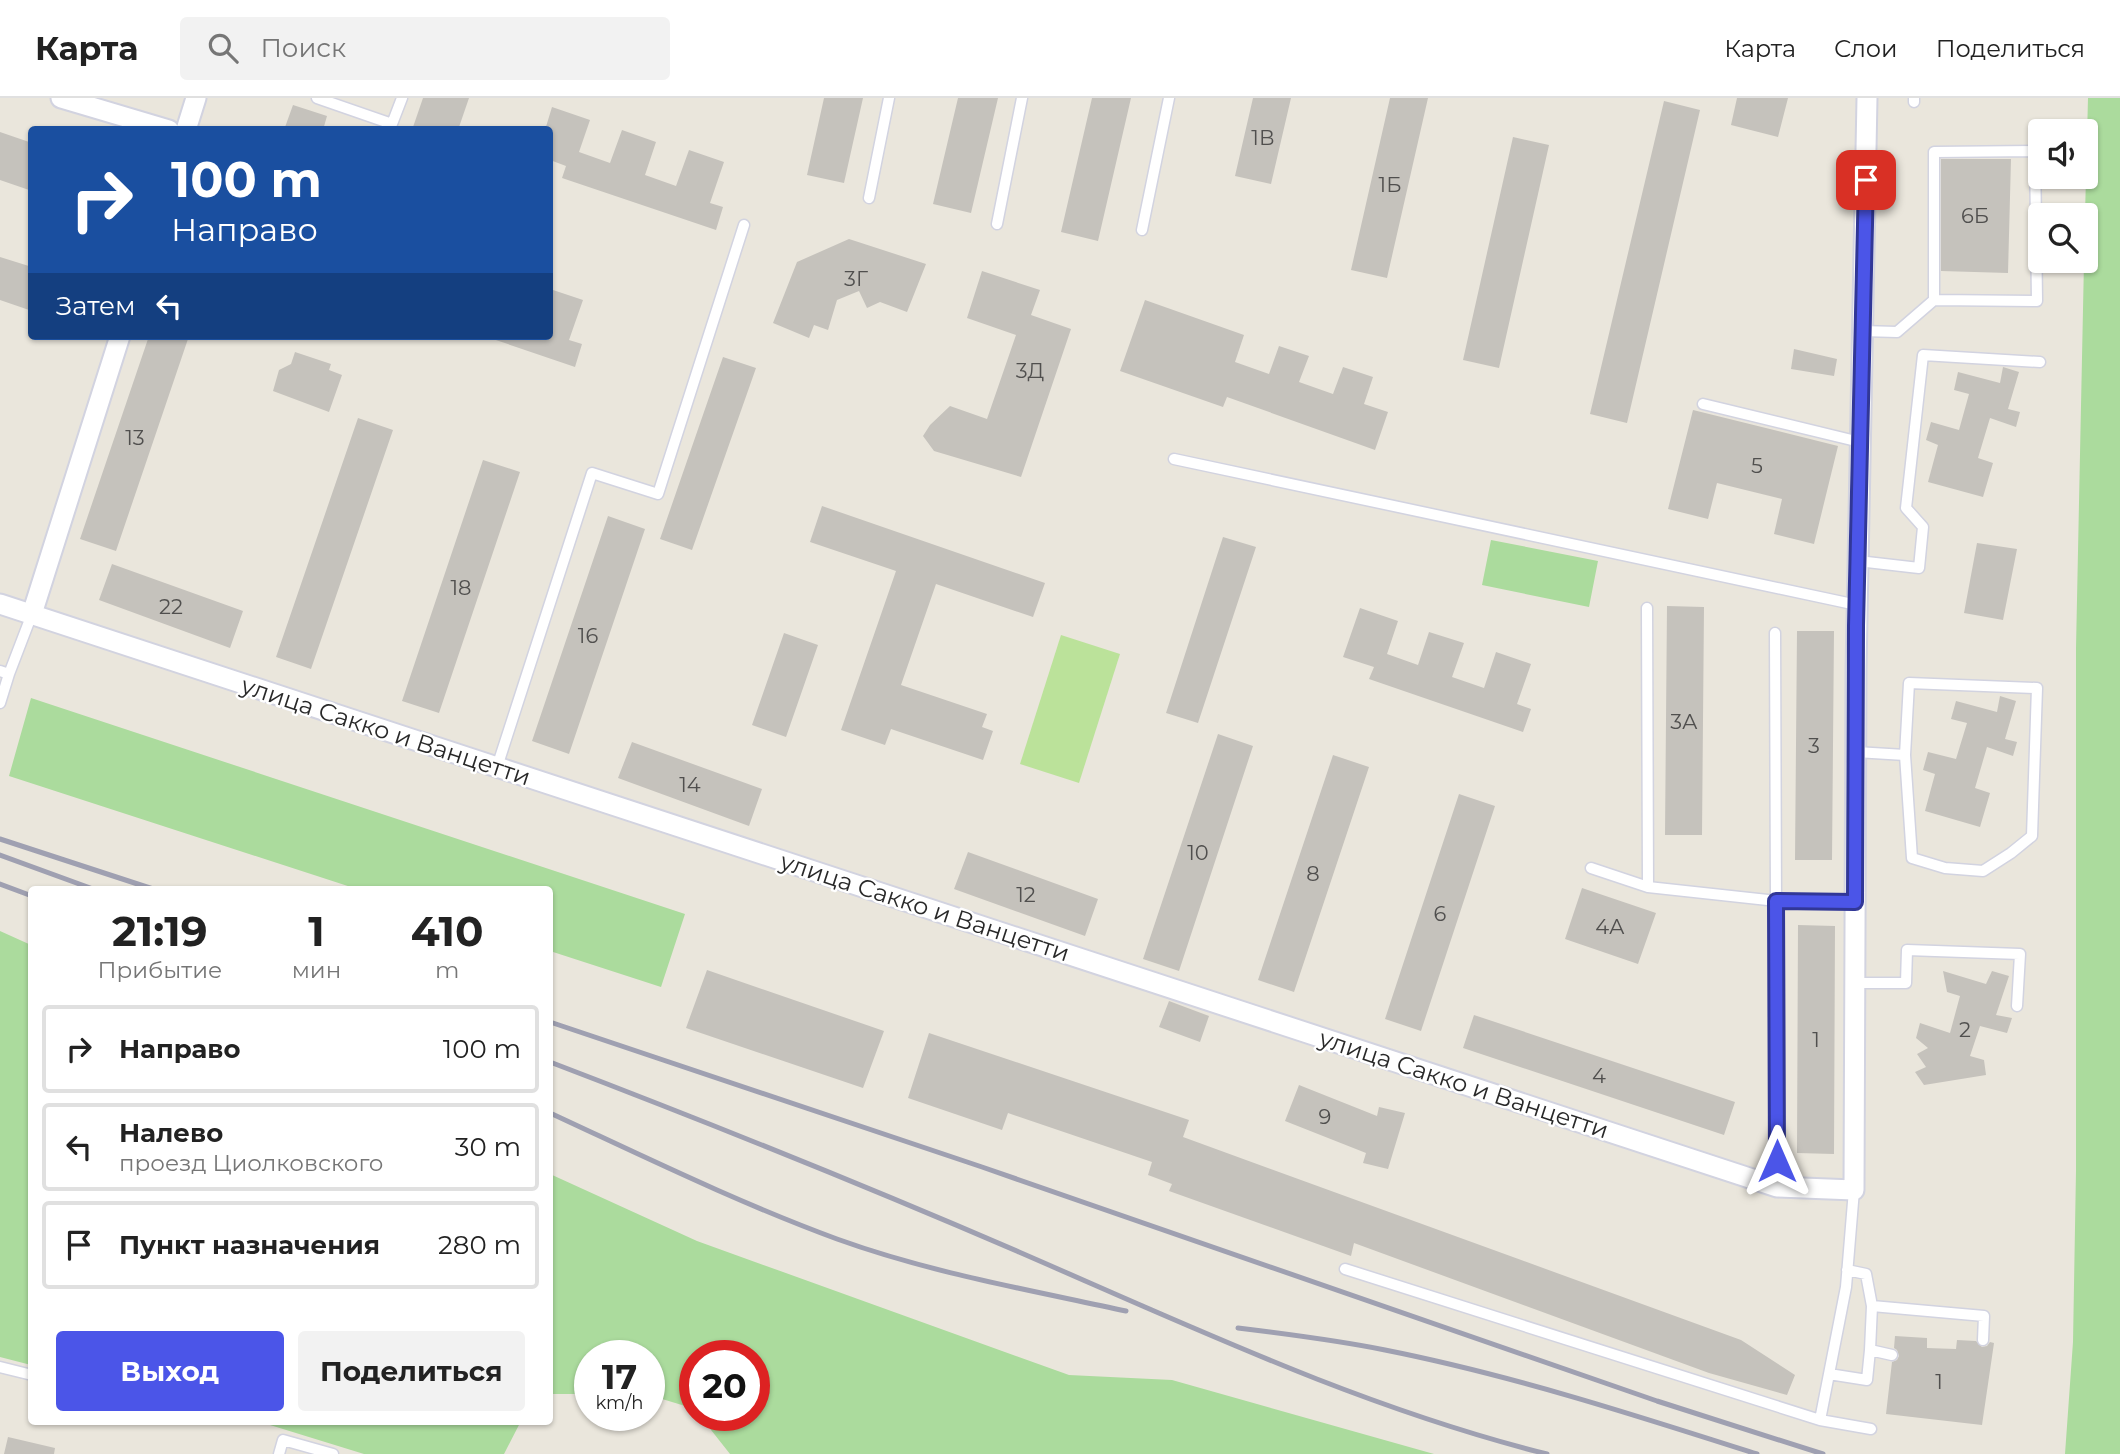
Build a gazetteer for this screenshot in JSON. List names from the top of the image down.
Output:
{
  "streets": {
    "street": ["улица Сакко и Ванцетти"]
  },
  "house_numbers": [
    "1В",
    "1Б",
    "6Б",
    "3Г",
    "3Д",
    "13",
    "5",
    "18",
    "22",
    "16",
    "3А",
    "3",
    "14",
    "10",
    "8",
    "12",
    "6",
    "4А",
    "2",
    "1",
    "4",
    "9",
    "1"
  ],
  "page": {
    "header": "Карта",
    "search": "Поиск",
    "nav": ["Карта", "Слои", "Поделиться"],
    "turn": ["100 m", "Направо"],
    "then": "Затем",
    "eta": [
      "21:19",
      "Прибытие",
      "1",
      "мин",
      "410",
      "m"
    ],
    "list": [
      {
        "name": "Направо",
        "value": "100 m"
      },
      {
        "name": "Налево",
        "note": "проезд Циолковского",
        "value": "30 m"
      },
      {
        "name": "Пункт назначения",
        "value": "280 m"
      }
    ],
    "buttons": ["Выход", "Поделиться"],
    "speed": "17 km/h",
    "limit": "20"
  }
}
